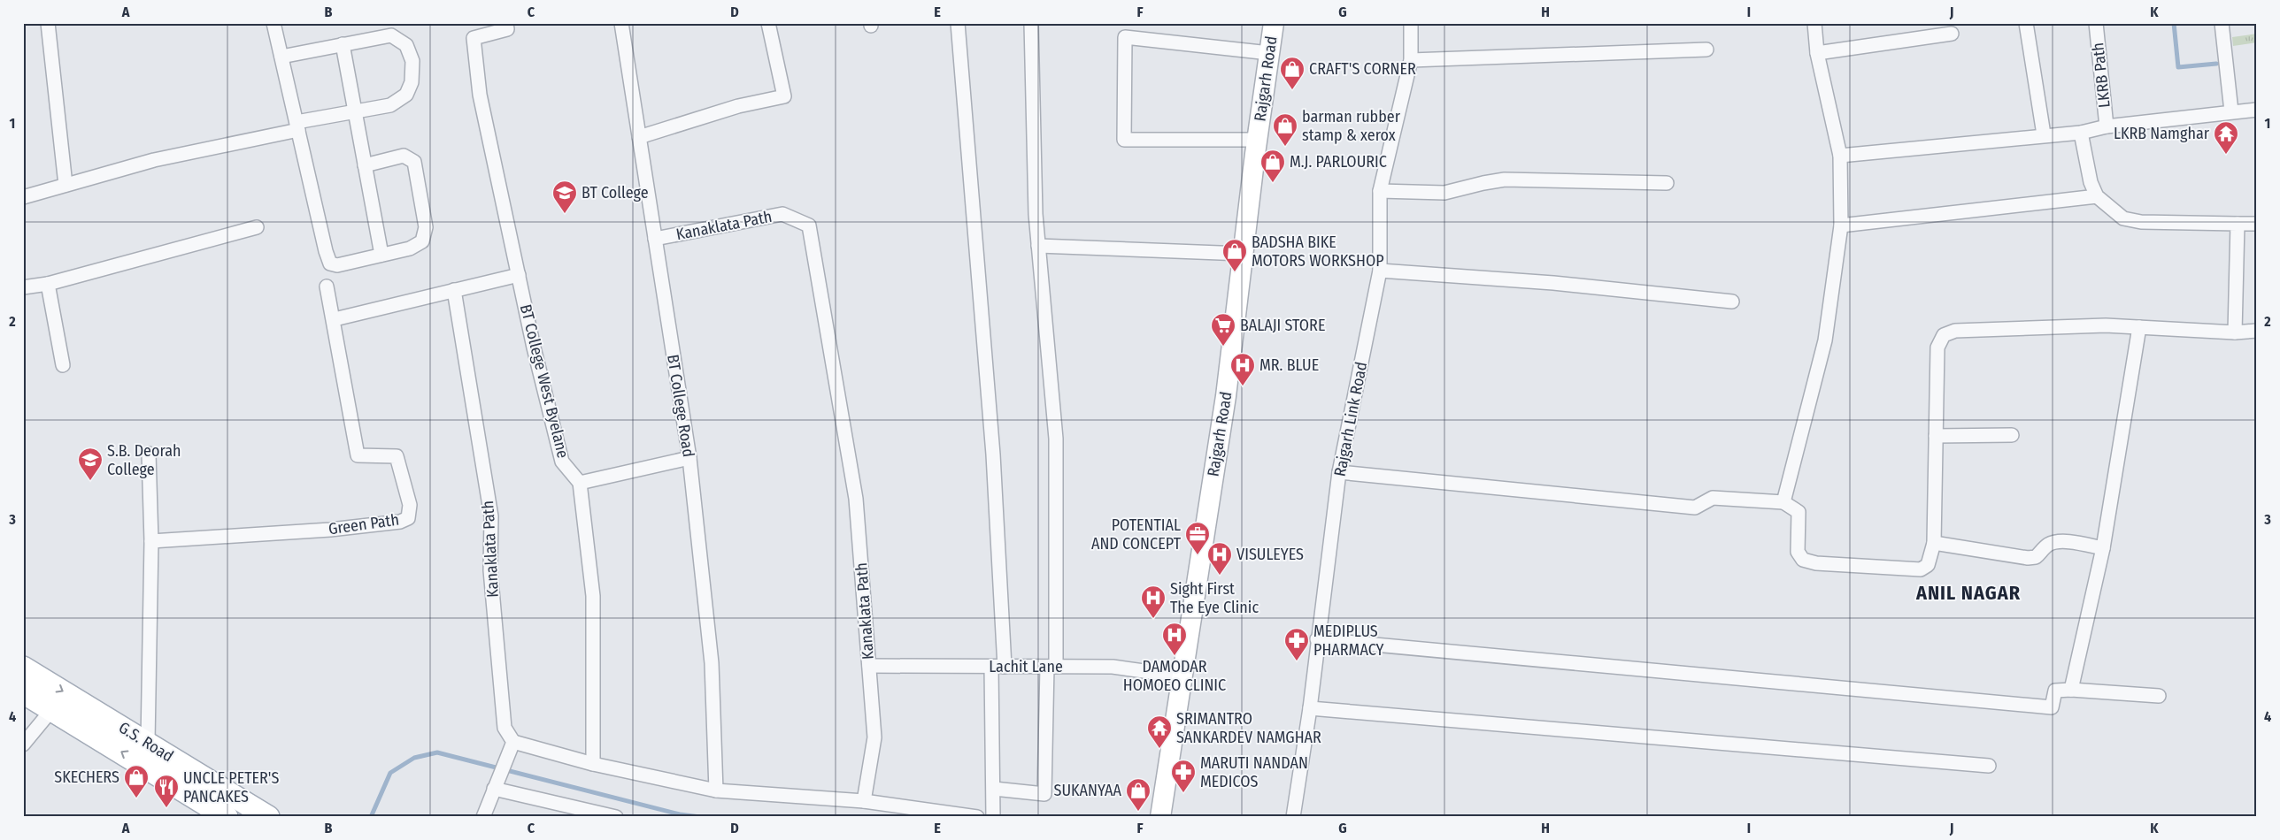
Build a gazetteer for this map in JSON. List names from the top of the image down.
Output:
{
  "streets": {
    "main road": ["Rajgarh Road", "G.S. Road"],
    "street": [
      "LKRB Path",
      "Kanaklata Path",
      "BT College West Byelane",
      "BT College Road",
      "Rajgarh Link Road",
      "Green Path",
      "Lachit Lane"
    ]
  },
  "crossings": [
    ["Rajgarh Road", "Lachit Lane"],
    ["Kanaklata Path", "BT College Road"],
    ["Kanaklata Path", "Lachit Lane"]
  ],
  "districts": ["ANIL NAGAR"],
  "places": {
    "shop": [
      "CRAFT'S CORNER",
      "barman rubber stamp & xerox",
      "M.J. PARLOURIC",
      "BADSHA BIKE MOTORS WORKSHOP",
      "SKECHERS",
      "SUKANYAA"
    ],
    "temple": ["LKRB Namghar", "SRIMANTRO SANKARDEV NAMGHAR"],
    "school or university": ["BT College", "S.B. Deorah College"],
    "supermarket": ["BALAJI STORE"],
    "hospital": [
      "MR. BLUE",
      "VISULEYES",
      "Sight First The Eye Clinic",
      "DAMODAR HOMOEO CLINIC"
    ],
    "office": ["POTENTIAL AND CONCEPT"],
    "pharmacy": ["MEDIPLUS PHARMACY", "MARUTI NANDAN MEDICOS"],
    "restaurant": ["UNCLE PETER'S PANCAKES"]
  },
  "grid": {
    "columns": [
      "A",
      "B",
      "C",
      "D",
      "E",
      "F",
      "G",
      "H",
      "I",
      "J",
      "K"
    ],
    "rows": [
      "1",
      "2",
      "3",
      "4"
    ]
  }
}
